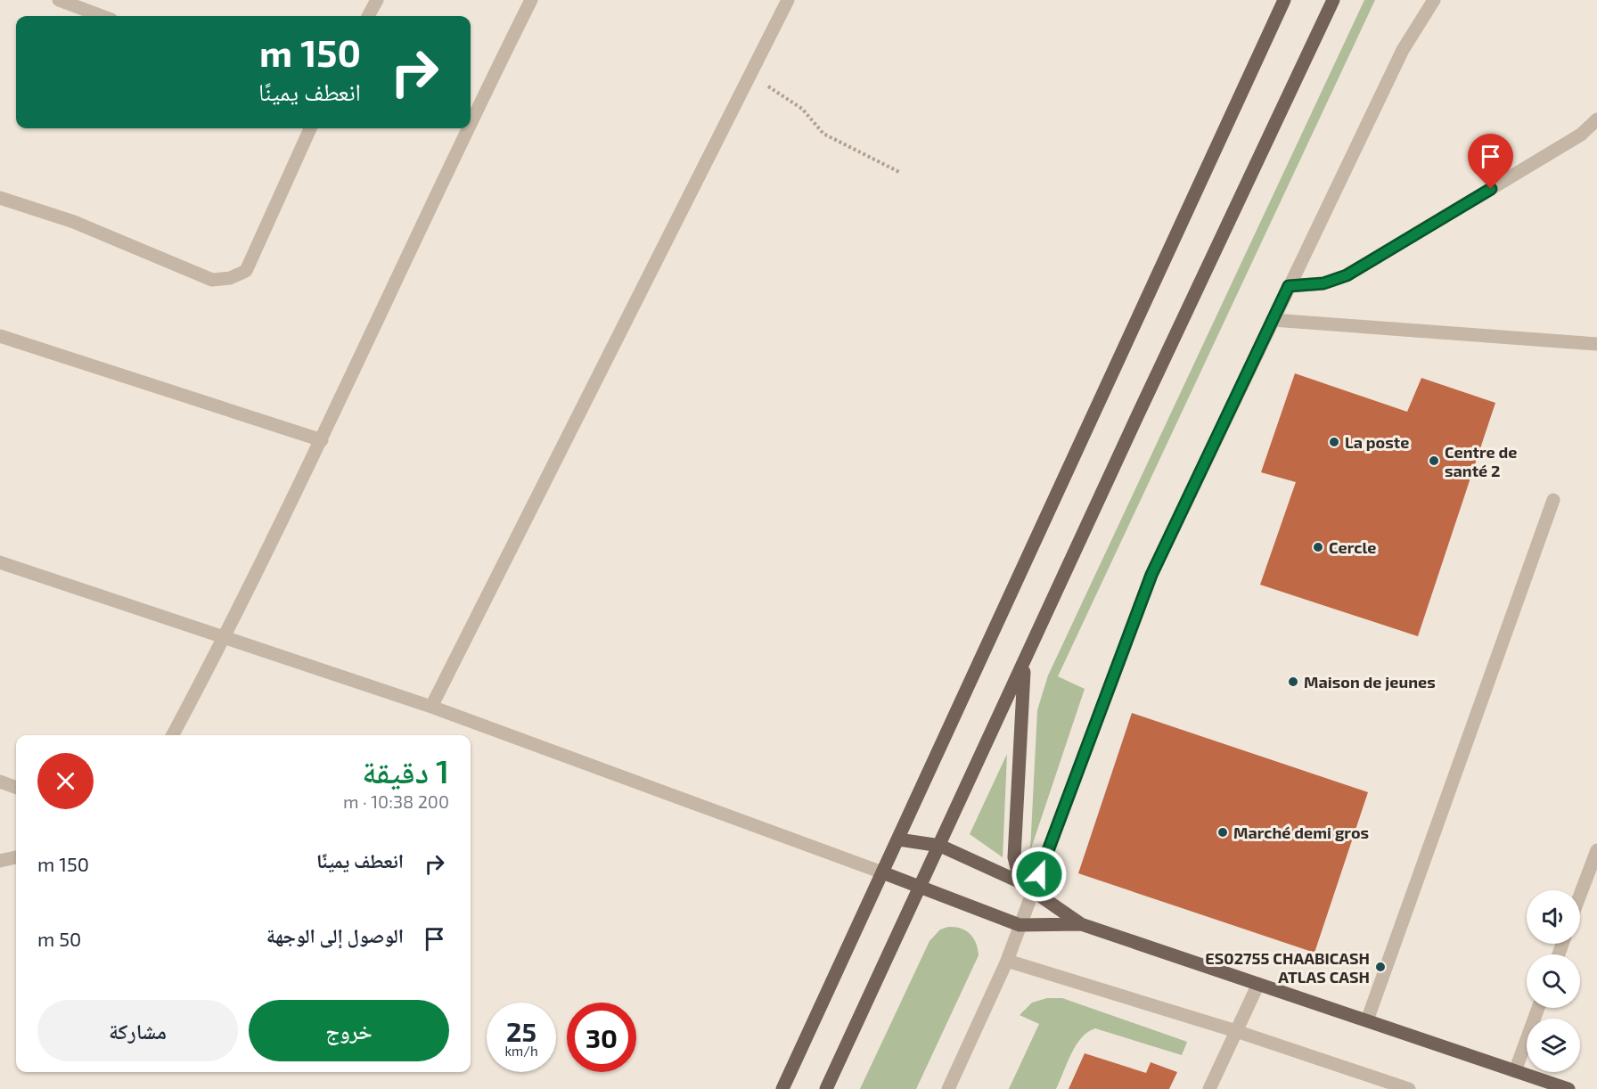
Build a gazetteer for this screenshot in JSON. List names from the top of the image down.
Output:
{
  "places": [
    "La poste",
    "Centre de santé 2",
    "Cercle",
    "Maison de jeunes",
    "Marché demi gros",
    "ES02755 CHAABICASH ATLAS CASH"
  ],
  "page": {
    "turn": ["150 m", "انعطف يمينًا"],
    "heading": ["1 دقيقة", "200 m · 10:38"],
    "list": [
      {
        "name": "انعطف يمينًا",
        "value": "150 m"
      },
      {
        "name": "الوصول إلى الوجهة",
        "value": "50 m"
      }
    ],
    "buttons": ["خروج", "مشاركة"],
    "speed": "25 km/h",
    "limit": "30"
  }
}
